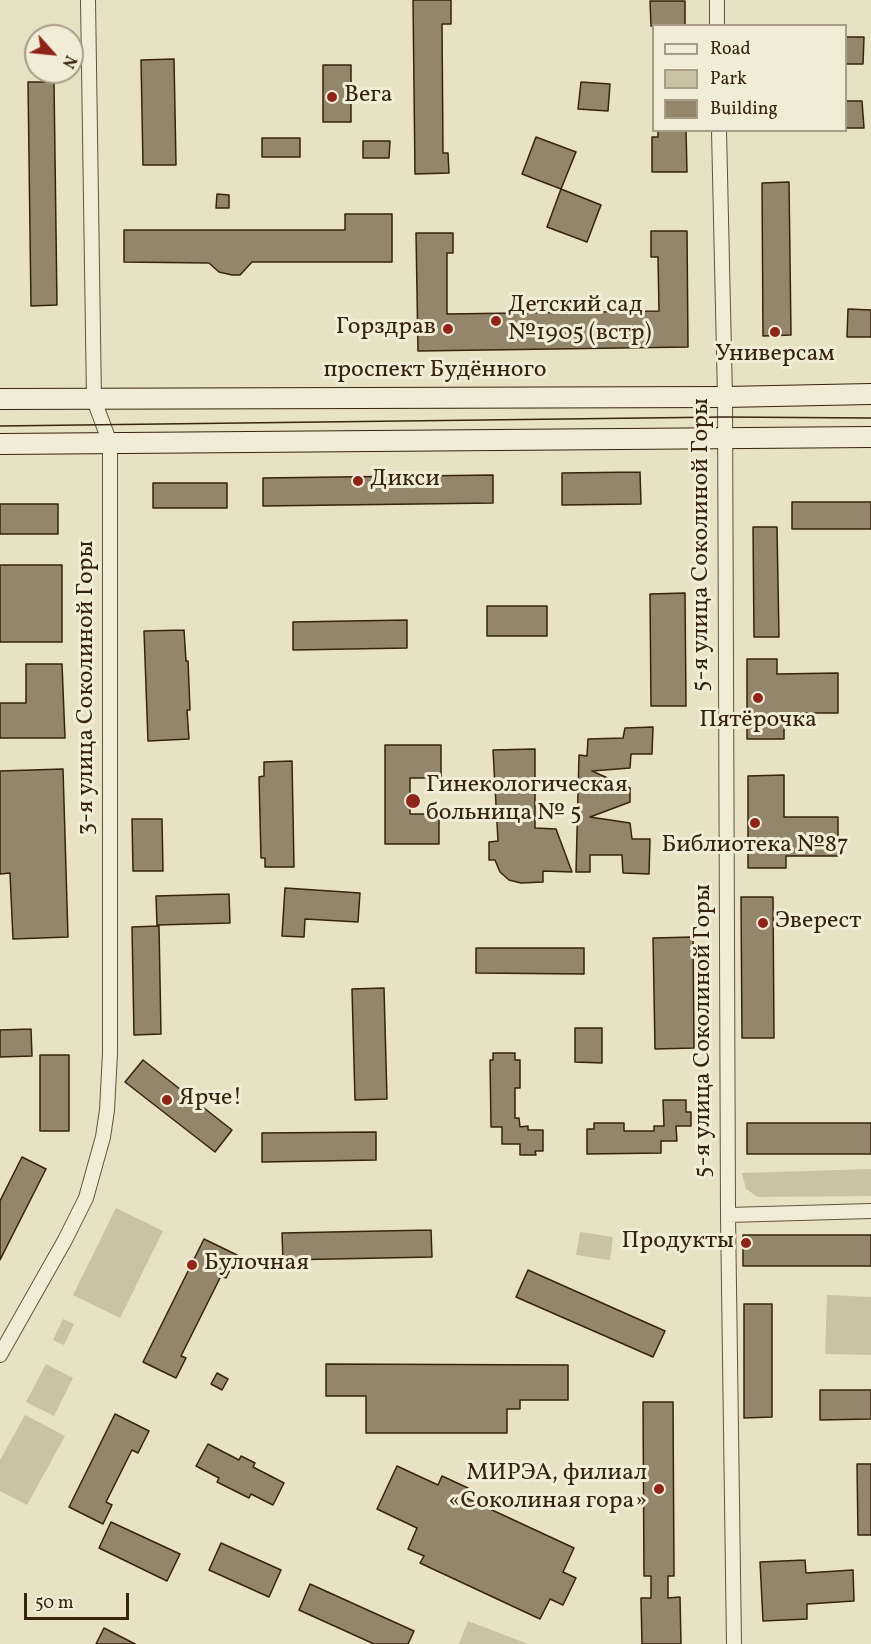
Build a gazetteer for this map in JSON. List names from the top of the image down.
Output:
{
  "streets": {
    "main road": ["проспект Будённого"],
    "street": ["5-я улица Соколиной Горы", "3-я улица Соколиной Горы"]
  },
  "crossings": [
    ["проспект Будённого", "5-я улица Соколиной Горы"],
    ["проспект Будённого", "3-я улица Соколиной Горы"]
  ],
  "places": [
    "Вега",
    "Детский сад №1905 (встр)",
    "Горздрав",
    "Универсам",
    "Дикси",
    "Пятёрочка",
    "Гинекологическая больница № 5",
    "Библиотека №87",
    "Эверест",
    "Ярче!",
    "Продукты",
    "Булочная",
    "МИРЭА, филиал «Соколиная гора»"
  ],
  "legend": ["Road", "Park", "Building"],
  "scale_bar": "50 m",
  "north": "bottom right"
}
